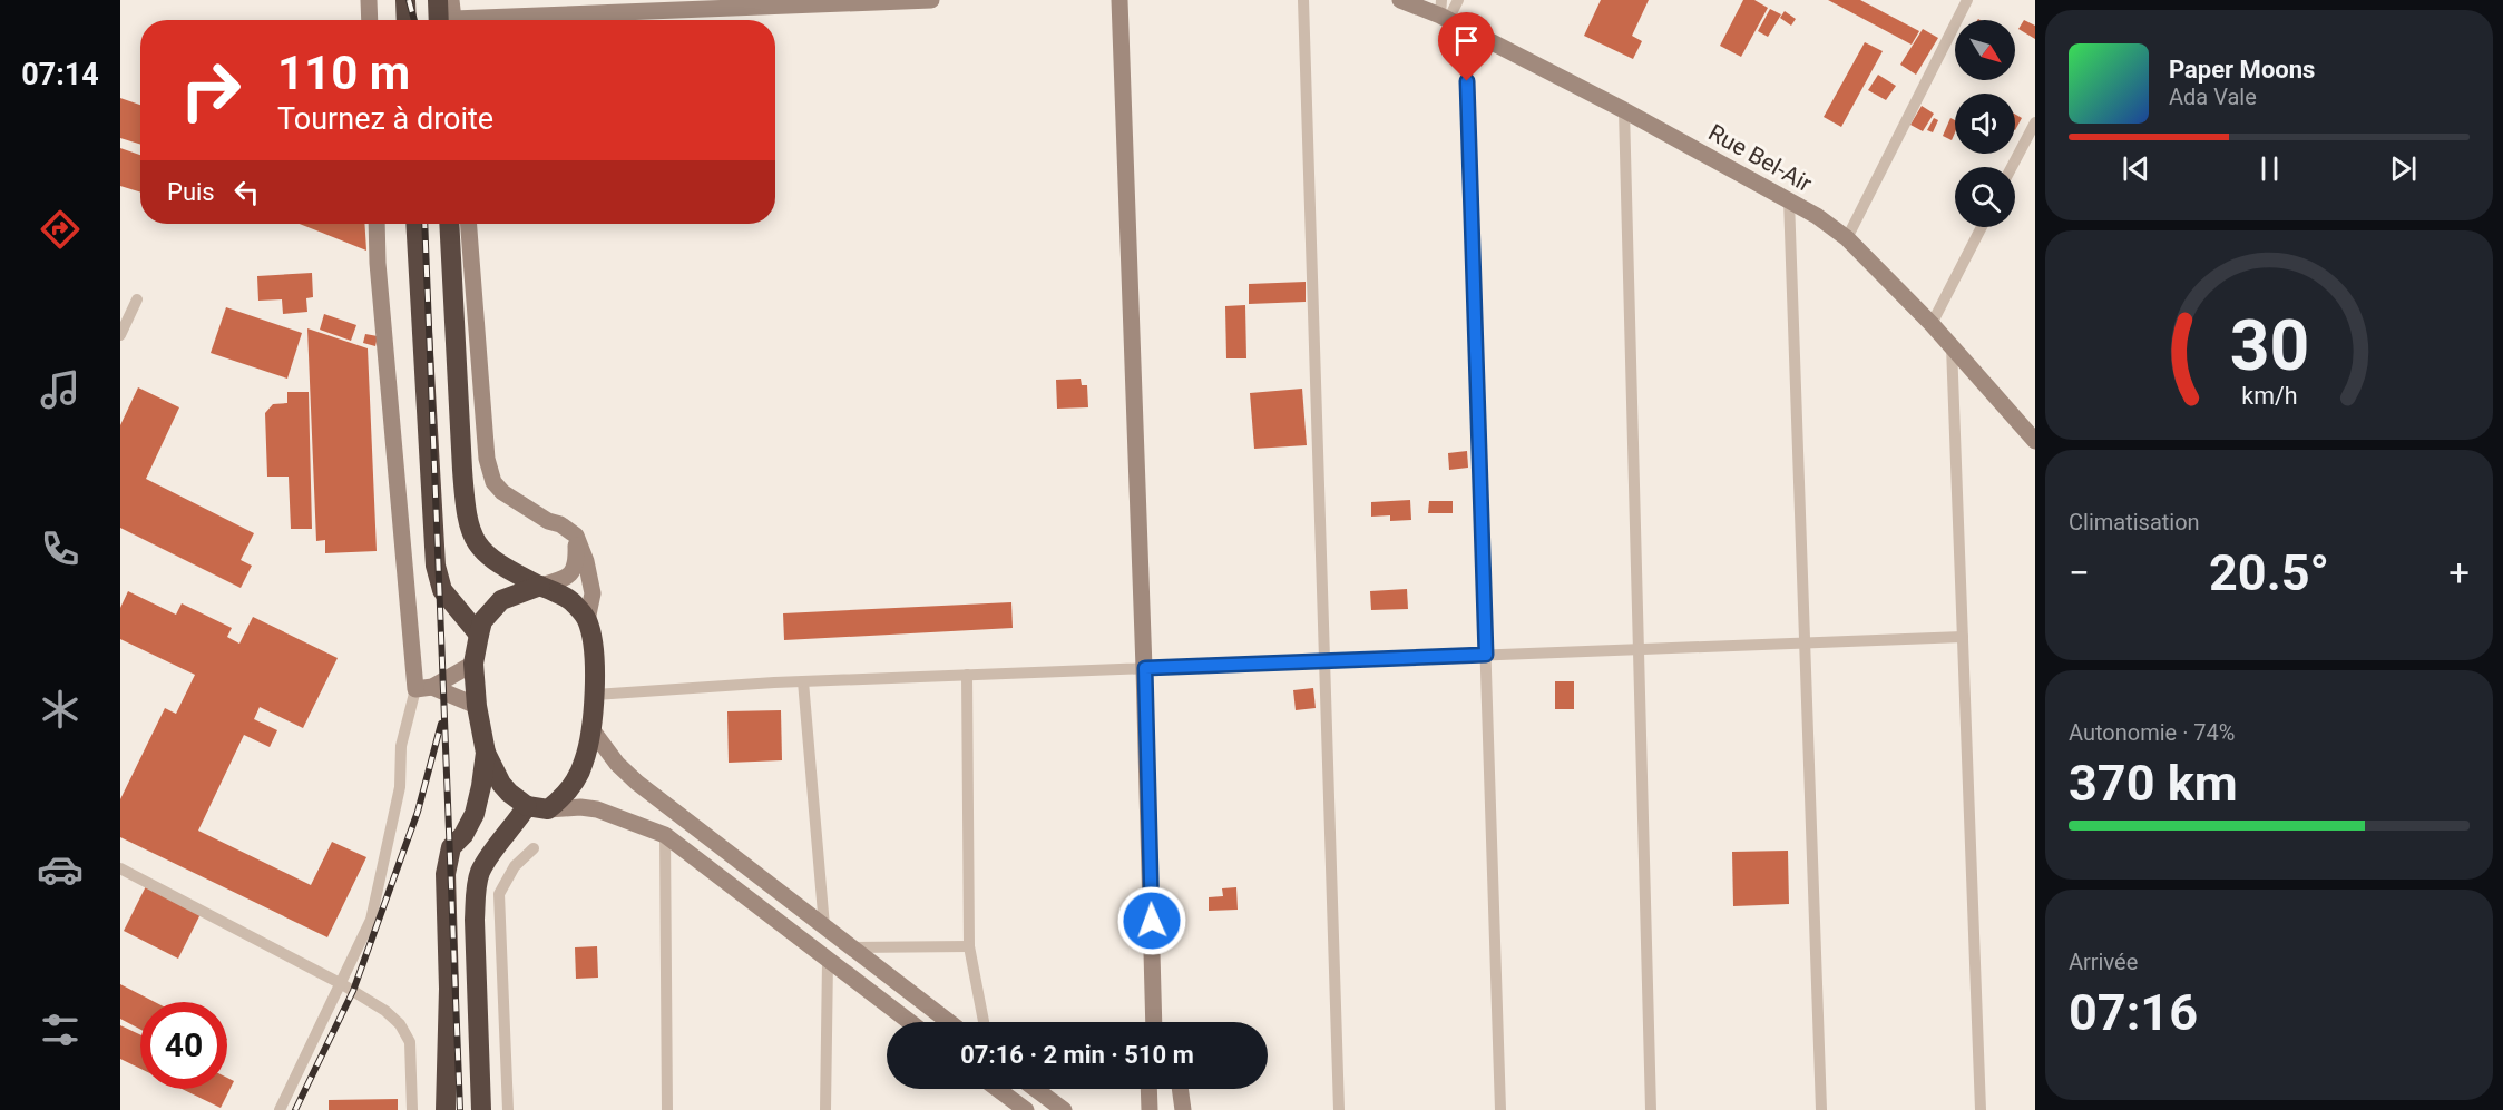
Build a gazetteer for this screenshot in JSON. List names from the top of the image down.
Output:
{
  "streets": {
    "main road": ["Rue Bel-Air"]
  },
  "north": "bottom right",
  "page": {
    "tabs": "07:14",
    "turn": ["110 m", "Tournez à droite"],
    "song": ["Paper Moons", "Ada Vale"],
    "then": "Puis",
    "tile": [
      "Climatisation",
      ["Autonomie · 74%", "370 km"],
      ["Arrivée", "07:16"]
    ],
    "heat": ["−", "20.5°", "+"],
    "limit": "40",
    "trip": "07:16 · 2 min · 510 m",
    "gauge": ["30", "km/h"]
  }
}
